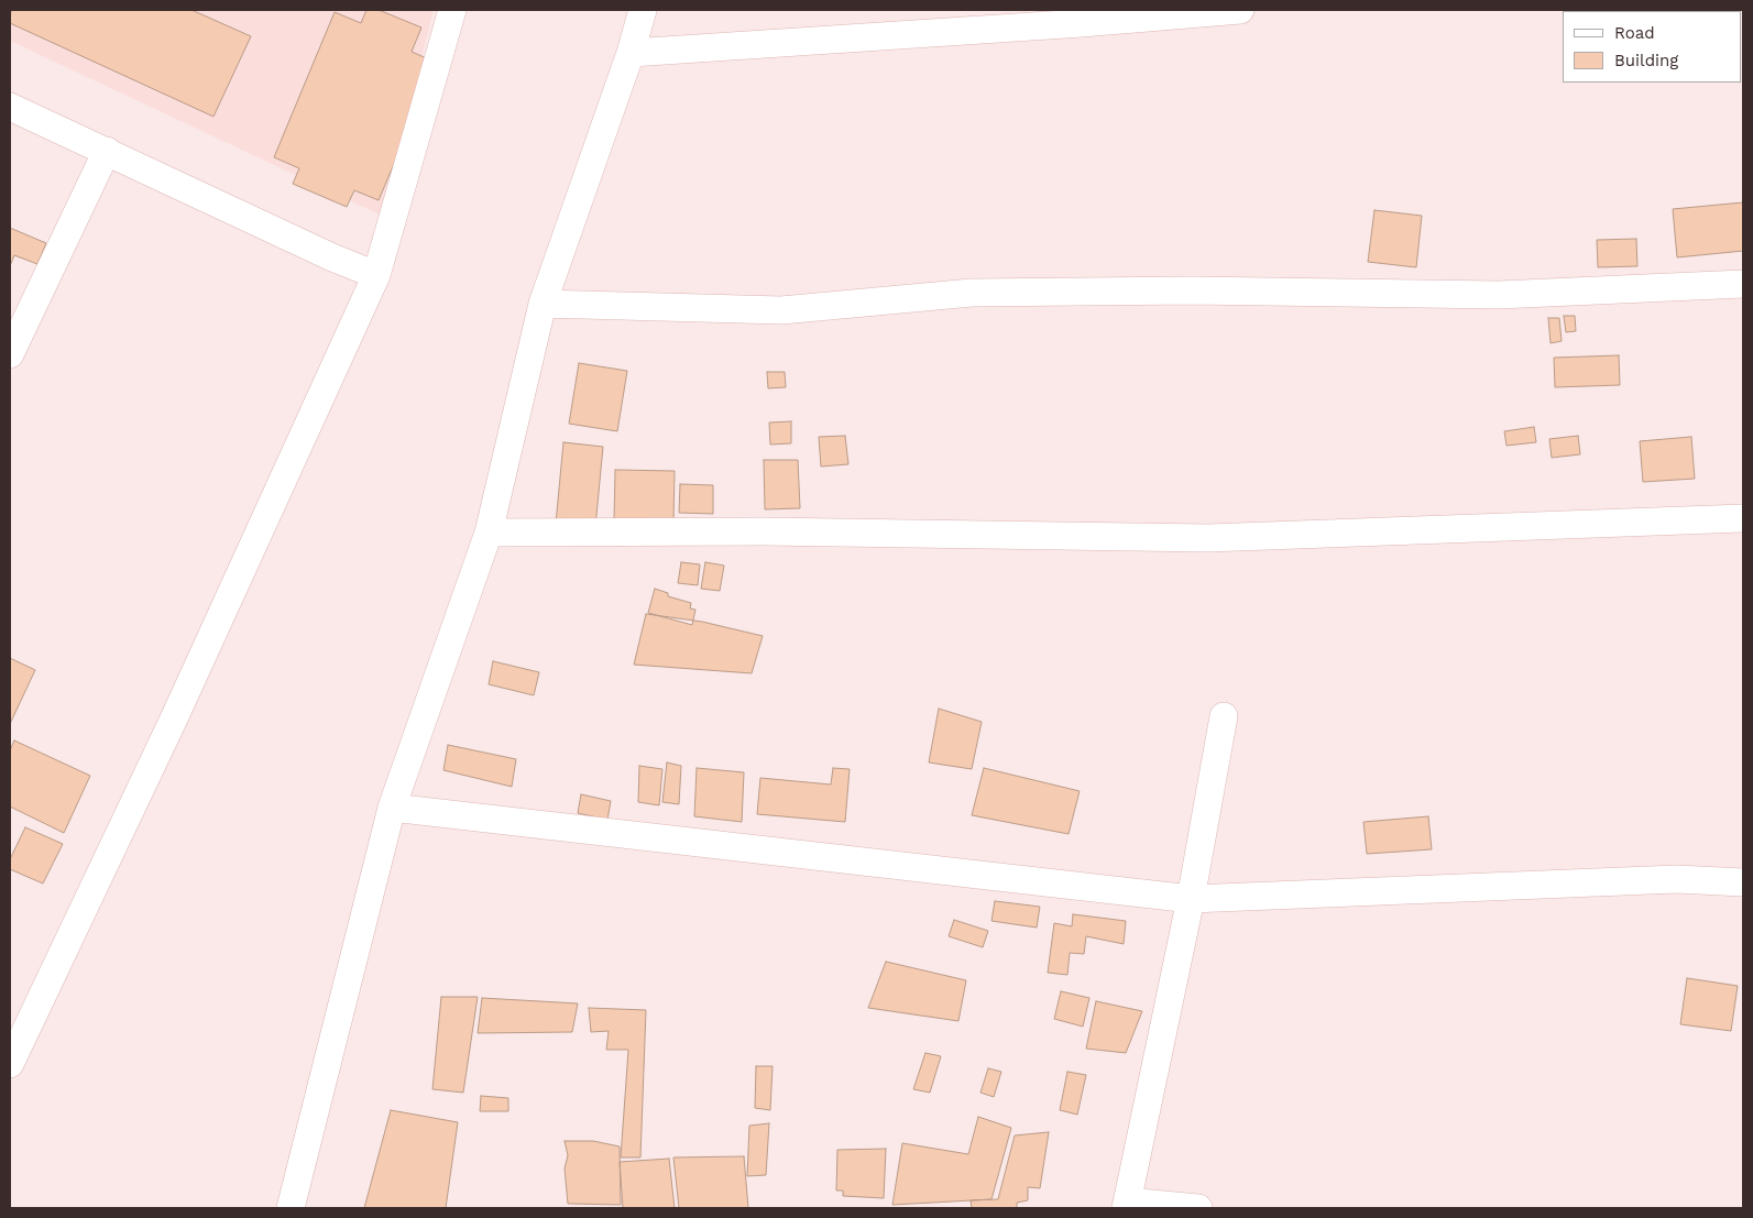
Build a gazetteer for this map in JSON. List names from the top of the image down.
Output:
{
  "legend": ["Road", "Building"]
}
